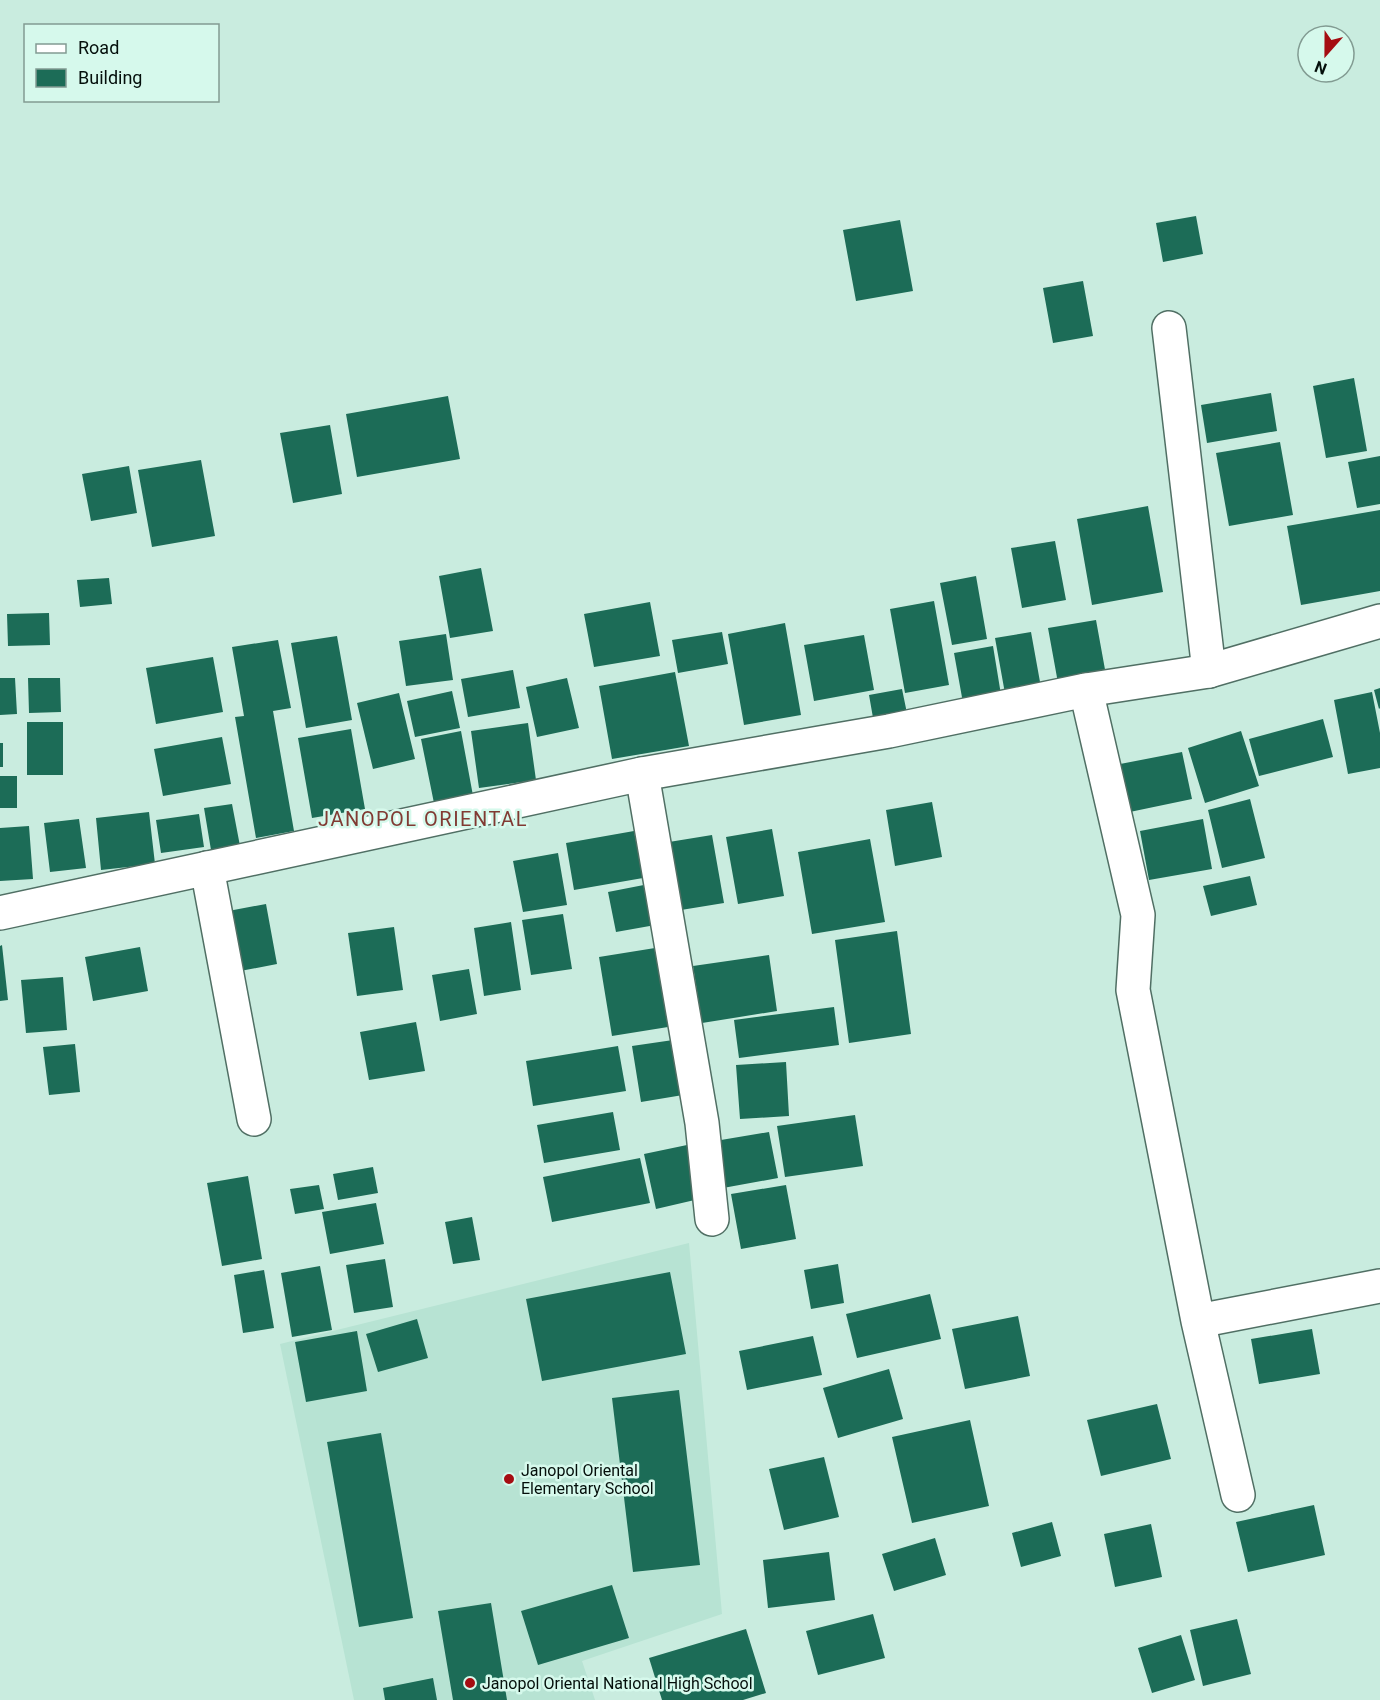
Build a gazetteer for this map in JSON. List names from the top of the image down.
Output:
{
  "districts": ["JANOPOL ORIENTAL"],
  "places": ["Janopol Oriental Elementary School", "Janopol Oriental National High School"],
  "legend": ["Road", "Building"],
  "north": "bottom"
}
